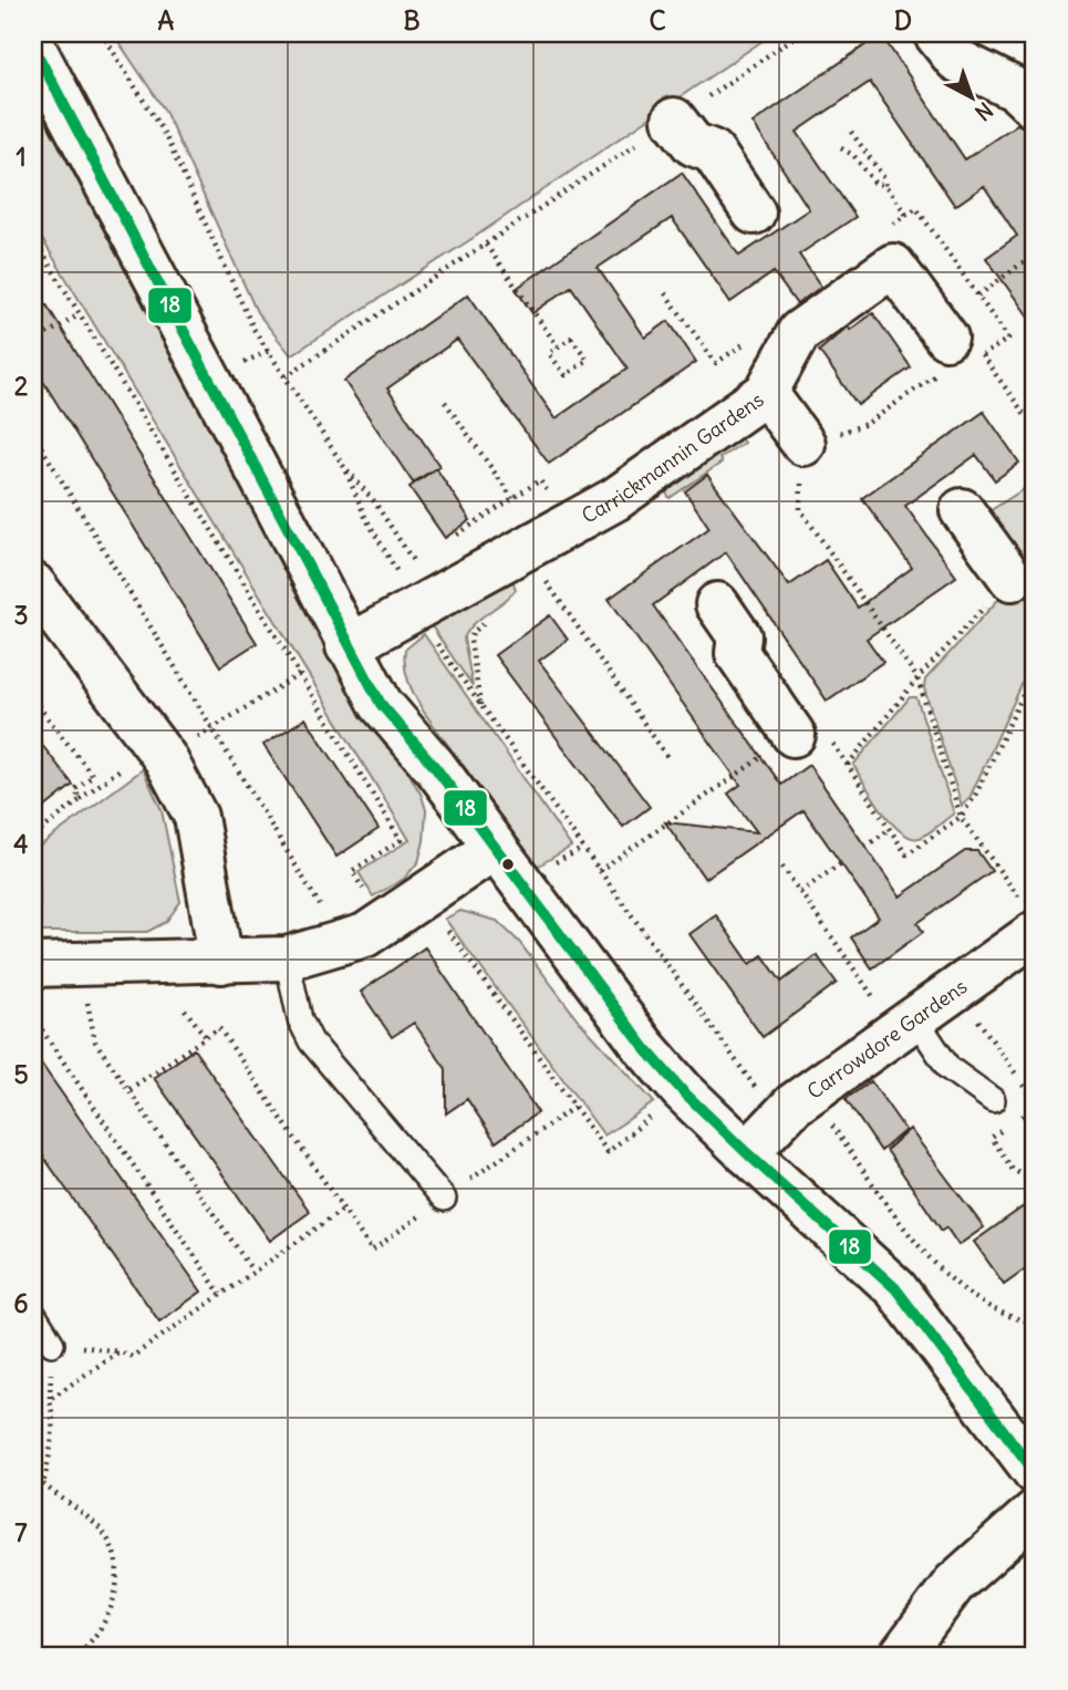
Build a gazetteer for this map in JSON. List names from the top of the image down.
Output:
{
  "streets": {
    "street": ["Carrickmannin Gardens", "Carrowdore Gardens"]
  },
  "lines": ["transit line 18"],
  "north": "bottom right",
  "grid": {
    "columns": [
      "A",
      "B",
      "C",
      "D"
    ],
    "rows": [
      "1",
      "2",
      "3",
      "4",
      "5",
      "6",
      "7"
    ]
  }
}
